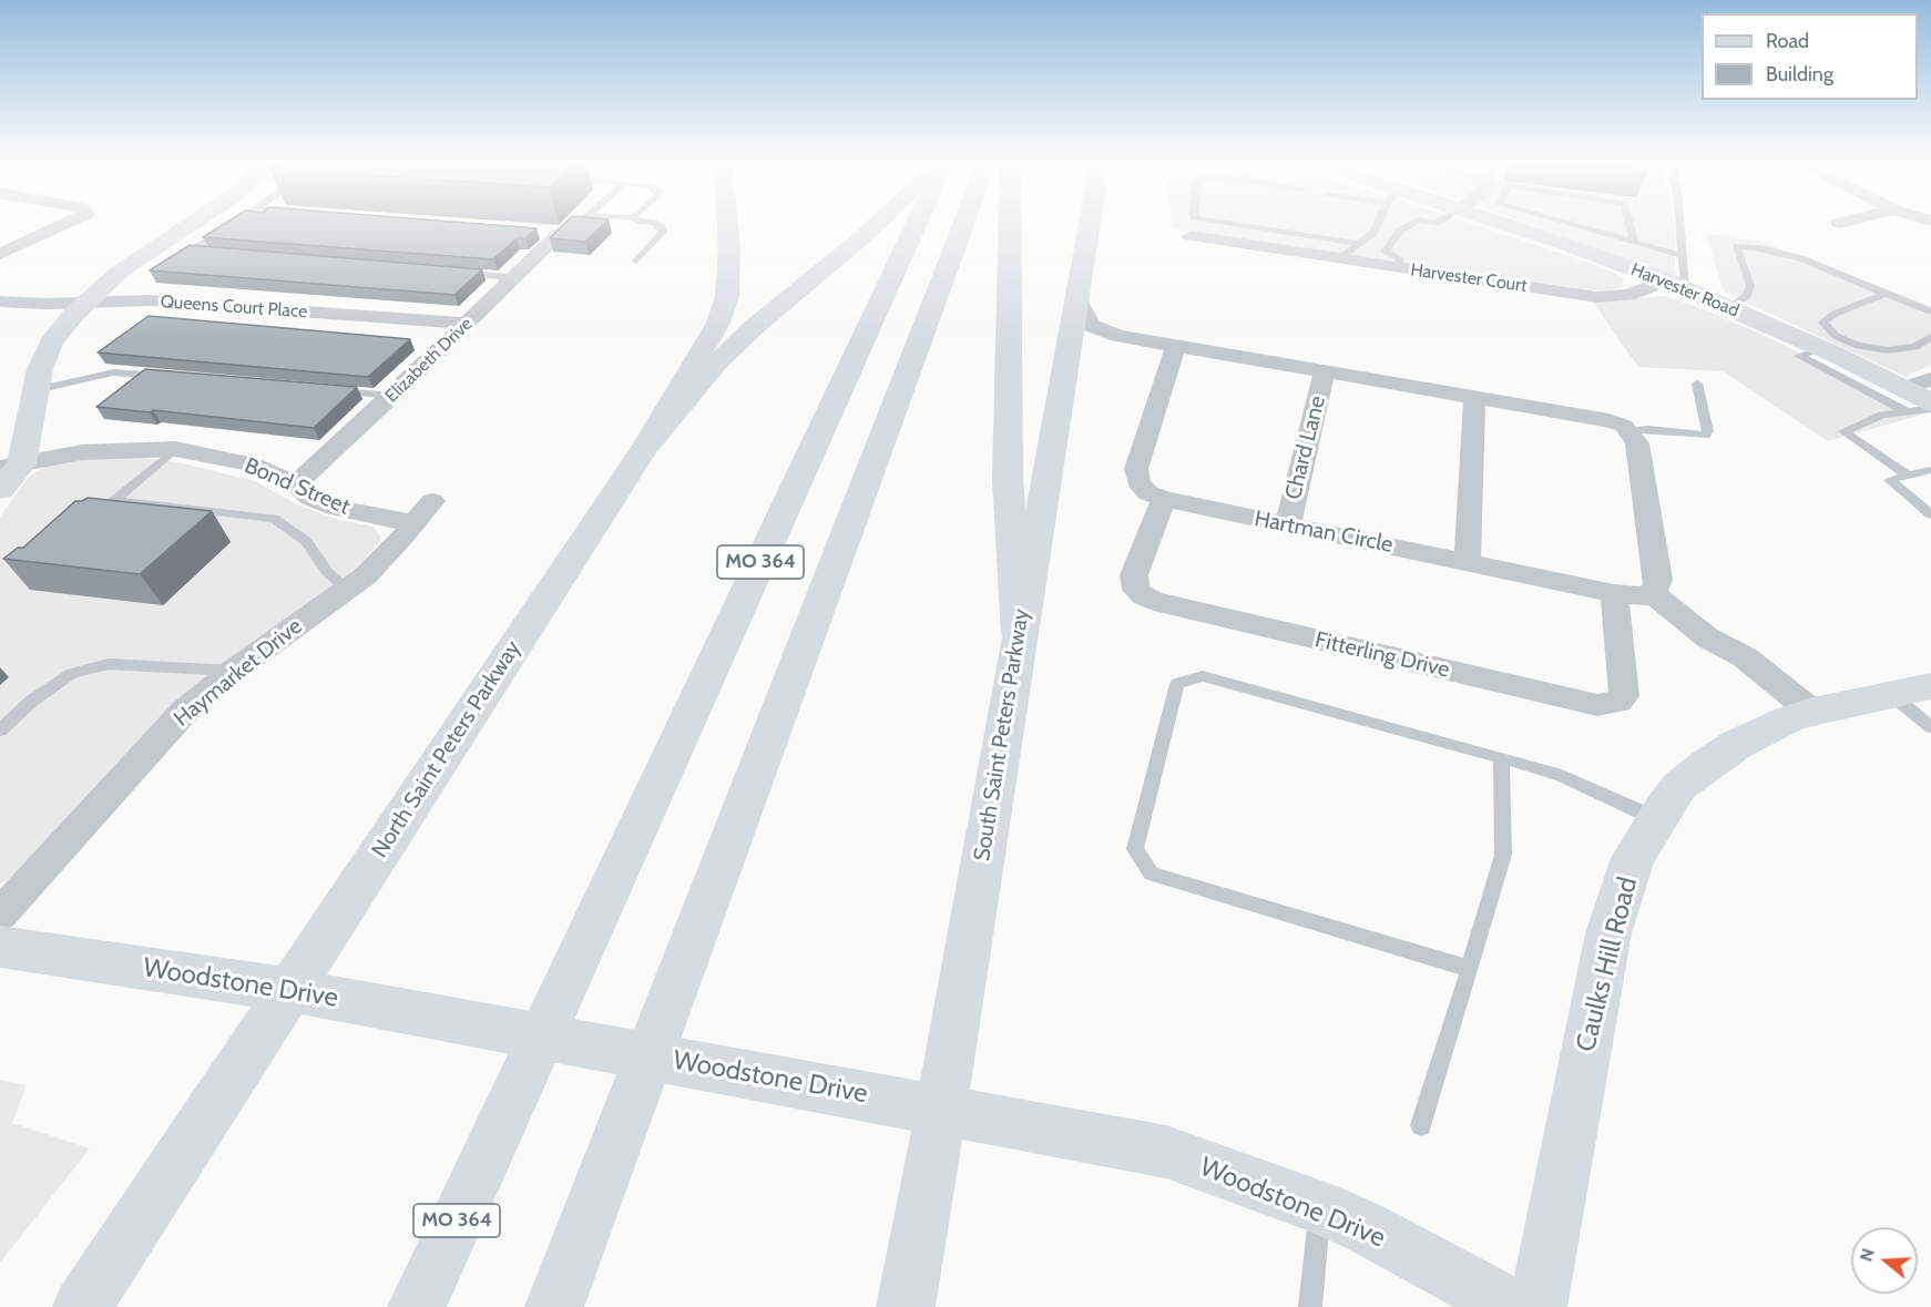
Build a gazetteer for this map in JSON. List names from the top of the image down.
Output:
{
  "streets": {
    "main road": [
      "Harvester Road",
      "MO 364",
      "South Saint Peters Parkway",
      "North Saint Peters Parkway",
      "Caulks Hill Road",
      "Woodstone Drive"
    ],
    "street": [
      "Harvester Court",
      "Queens Court Place",
      "Elizabeth Drive",
      "Chard Lane",
      "Bond Street",
      "Hartman Circle",
      "Fitterling Drive",
      "Haymarket Drive"
    ]
  },
  "crossings": [
    ["Harvester Court", "Harvester Road"],
    ["Queens Court Place", "Elizabeth Drive"],
    ["Elizabeth Drive", "Bond Street"],
    ["Chard Lane", "Hartman Circle"],
    ["Bond Street", "Haymarket Drive"],
    ["Hartman Circle", "Fitterling Drive"],
    ["South Saint Peters Parkway", "Woodstone Drive"],
    ["North Saint Peters Parkway", "Woodstone Drive"]
  ],
  "legend": ["Road", "Building"],
  "north": "left"
}
